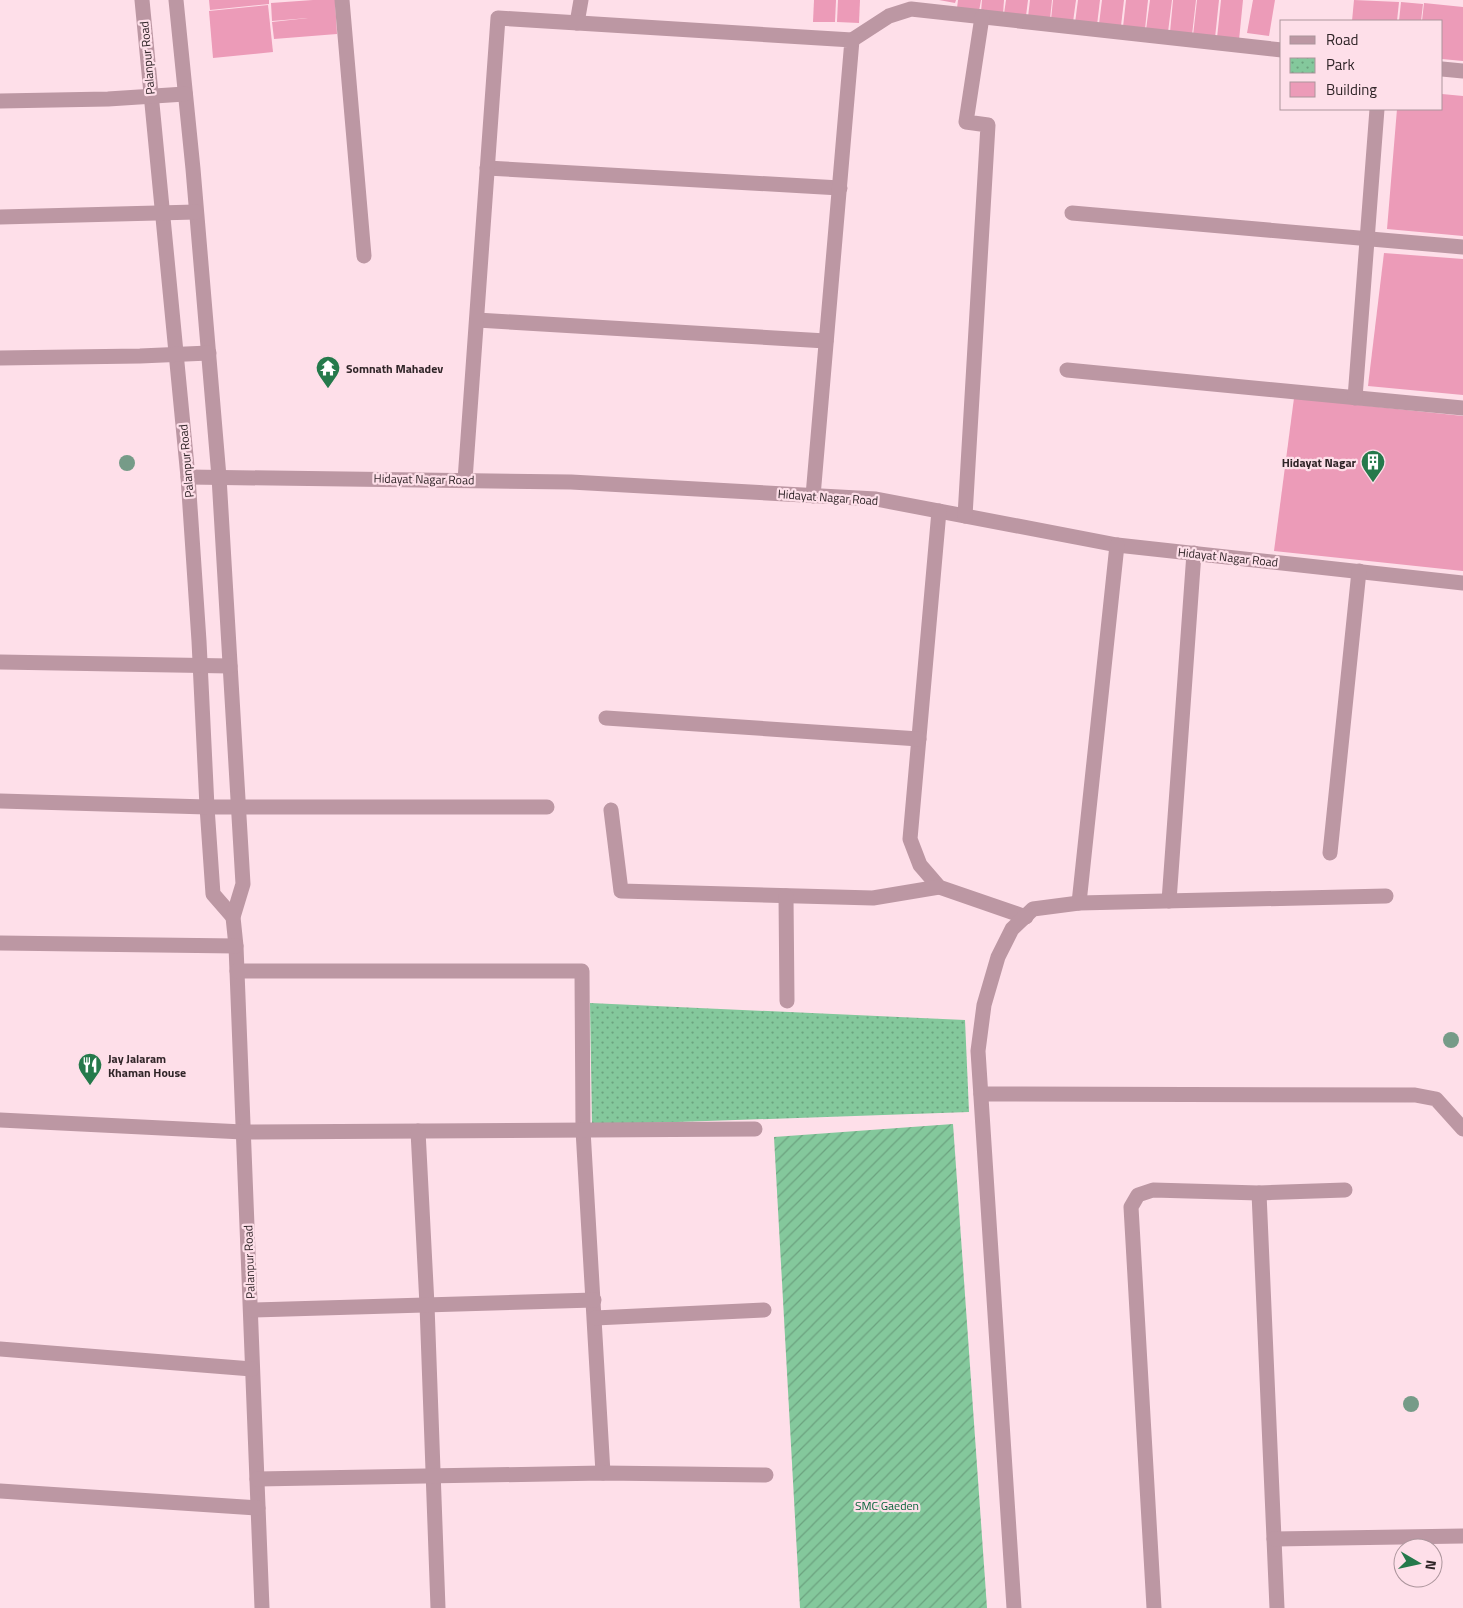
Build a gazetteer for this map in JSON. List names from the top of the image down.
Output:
{
  "streets": {
    "street": ["Palanpur Road", "Hidayat Nagar Road"]
  },
  "crossings": [
    ["Palanpur Road", "Hidayat Nagar Road"]
  ],
  "parks": ["SMC Gaeden"],
  "places": {
    "temple": ["Somnath Mahadev"],
    "building": ["Hidayat Nagar"],
    "restaurant": ["Jay Jalaram Khaman House"]
  },
  "legend": ["Road", "Park", "Building"],
  "north": "right"
}
